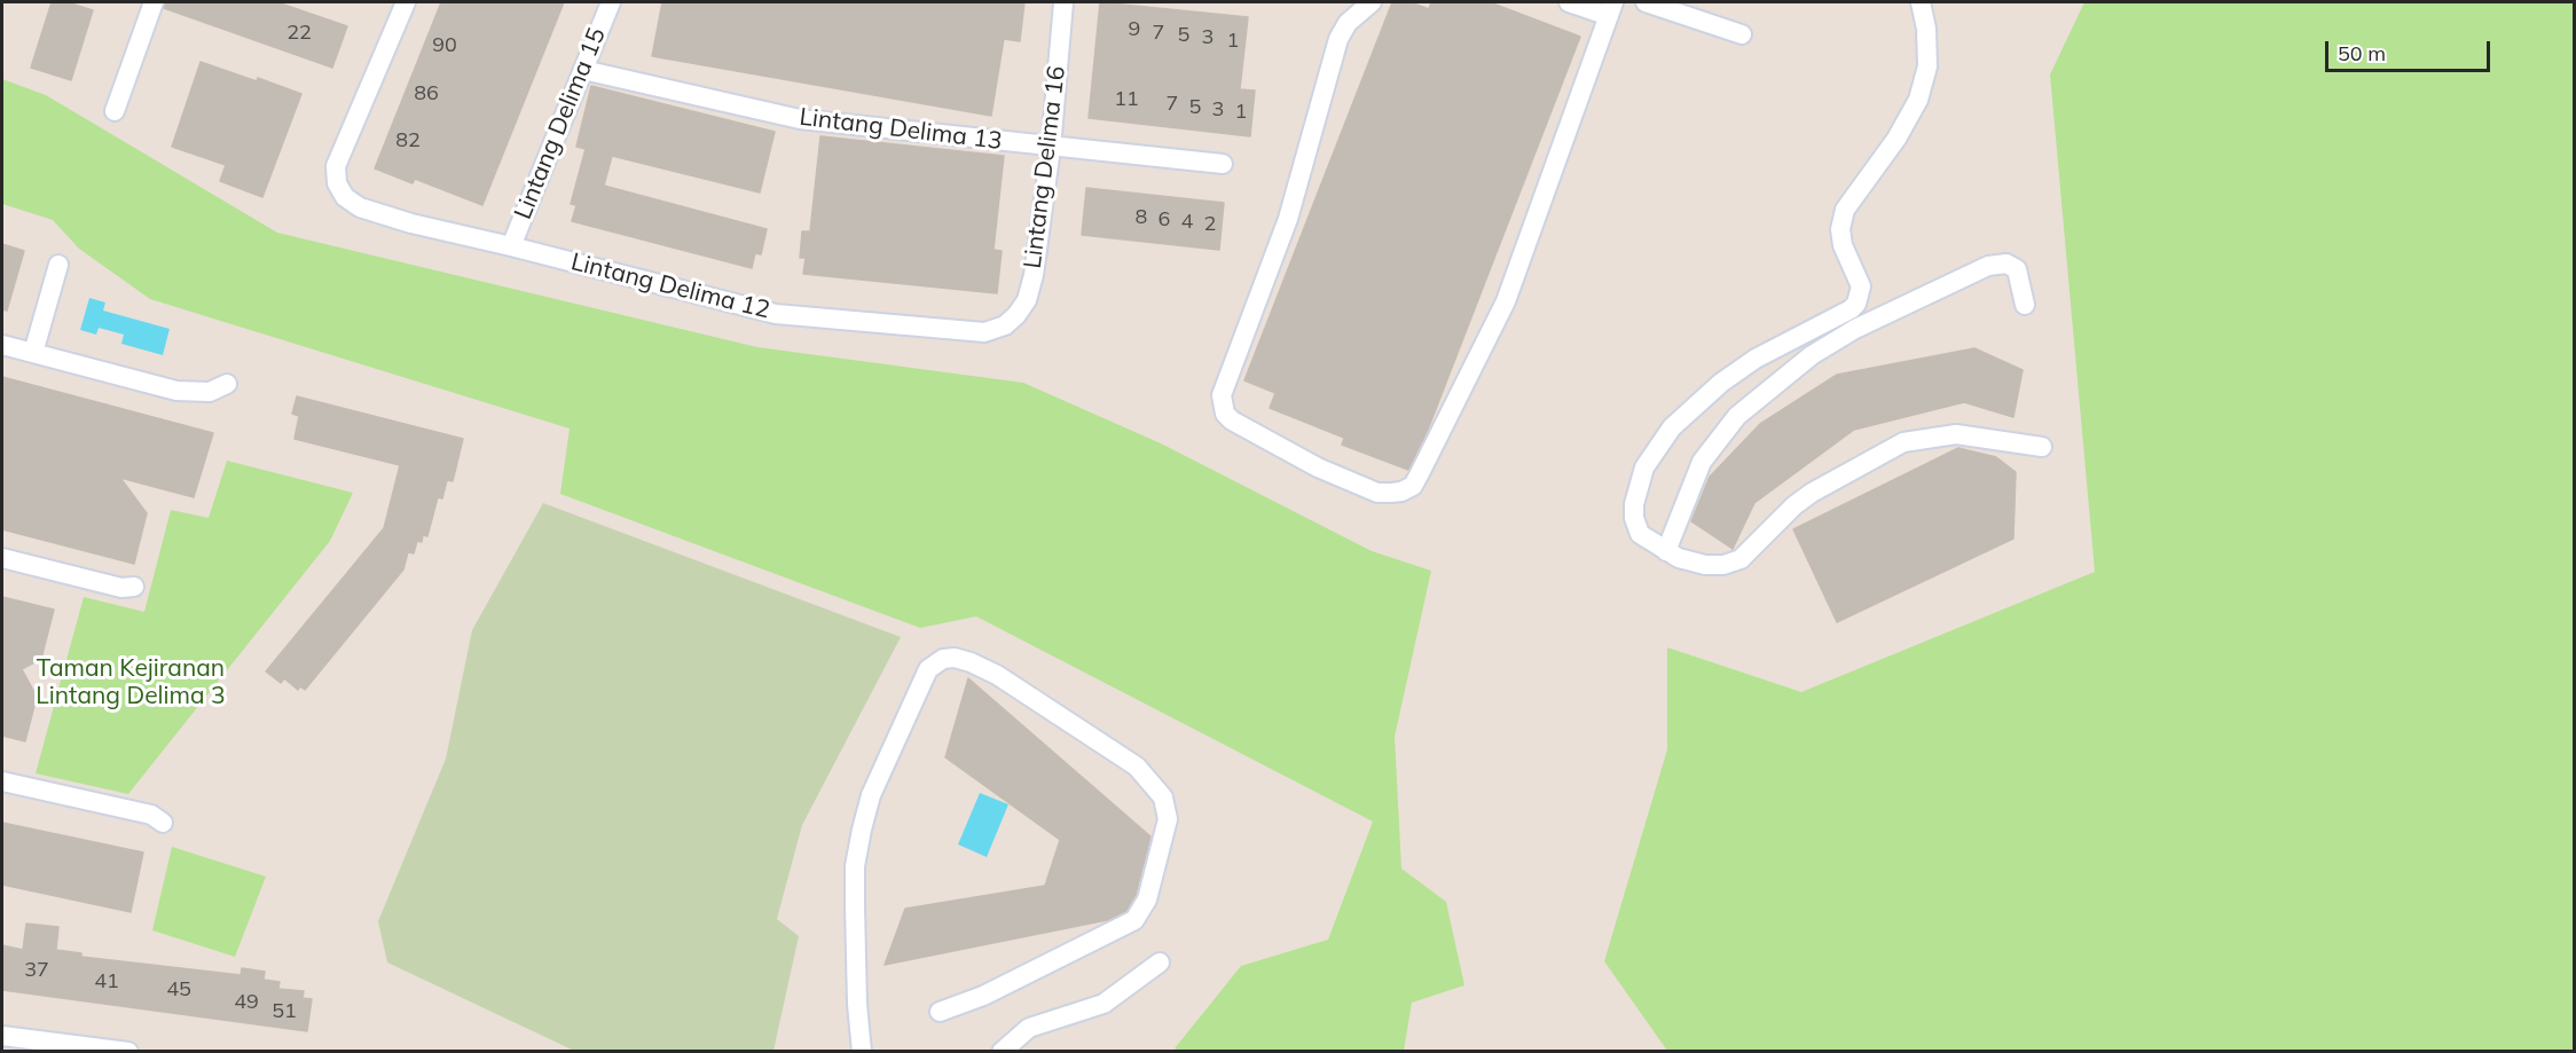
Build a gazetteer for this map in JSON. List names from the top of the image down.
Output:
{
  "streets": {
    "street": [
      "Lintang Delima 15",
      "Lintang Delima 13",
      "Lintang Delima 16",
      "Lintang Delima 12"
    ]
  },
  "crossings": [
    ["Lintang Delima 15", "Lintang Delima 13"],
    ["Lintang Delima 15", "Lintang Delima 12"],
    ["Lintang Delima 13", "Lintang Delima 16"],
    ["Lintang Delima 16", "Lintang Delima 12"]
  ],
  "parks": ["Taman Kejiranan Lintang Delima 3"],
  "house_numbers": [
    "9",
    "22",
    "7",
    "5",
    "3",
    "1",
    "90",
    "86",
    "11",
    "7",
    "5",
    "3",
    "1",
    "82",
    "8",
    "6",
    "4",
    "2",
    "37",
    "41",
    "45",
    "49",
    "51"
  ],
  "scale_bar": "50 m"
}
